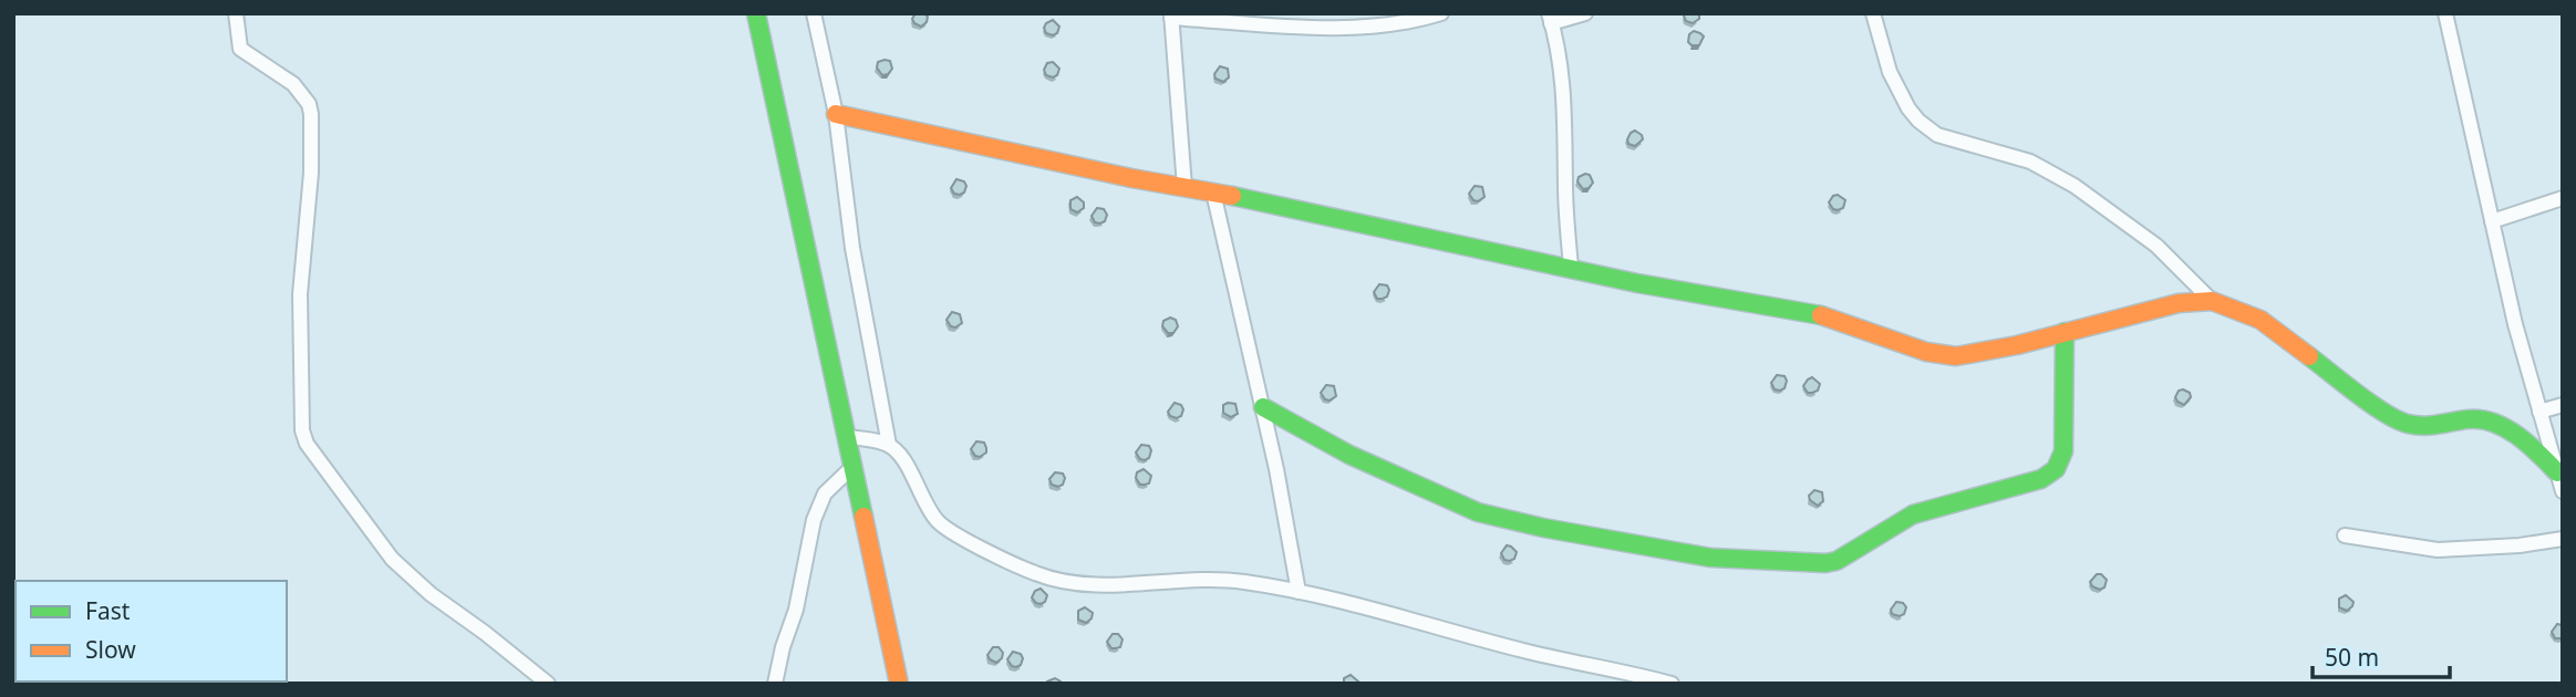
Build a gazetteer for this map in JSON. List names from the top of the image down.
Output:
{
  "legend": ["Fast", "Slow"],
  "scale_bar": "50 m"
}
